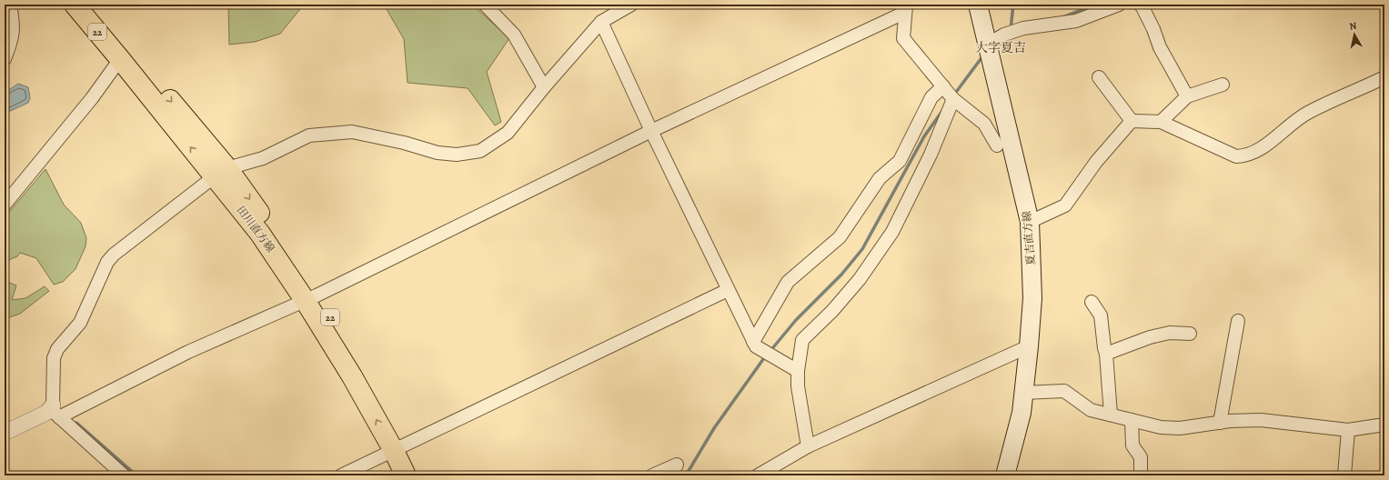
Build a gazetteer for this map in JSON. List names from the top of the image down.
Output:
{
  "streets": {
    "main road": ["22", "田川直方線", "夏吉直方線"]
  },
  "districts": ["大字夏吉"],
  "north": "top"
}
